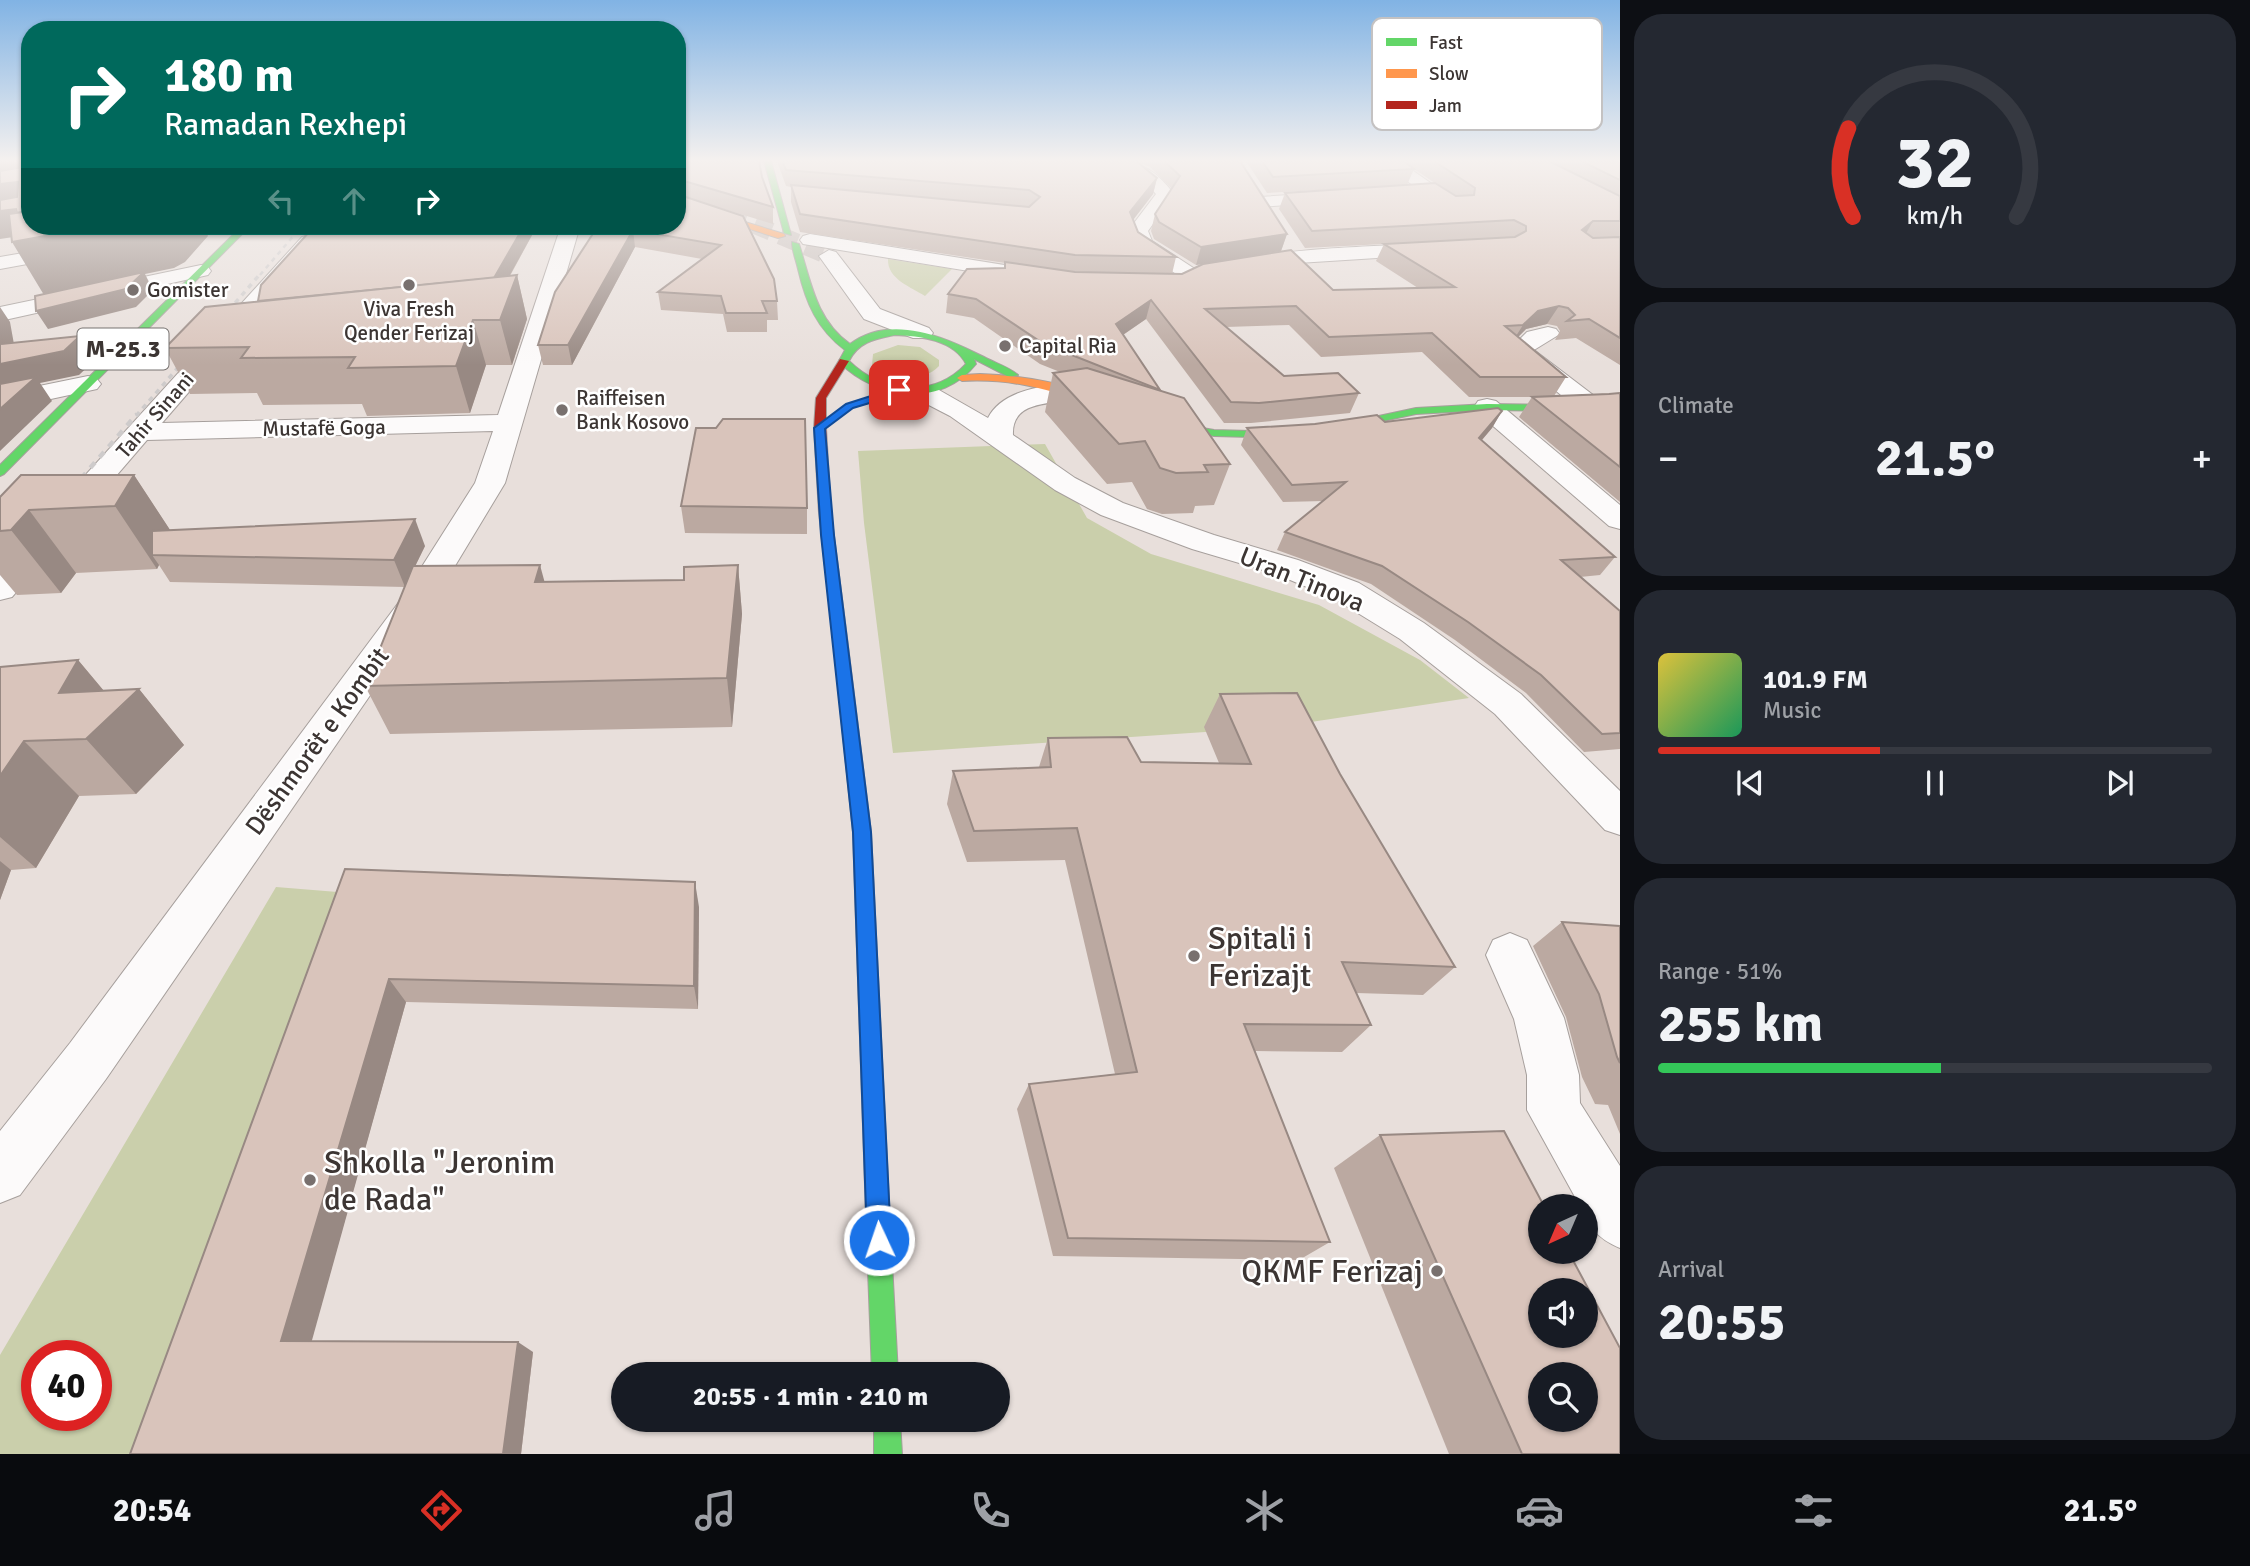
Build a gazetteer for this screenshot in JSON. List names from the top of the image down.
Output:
{
  "streets": {
    "main road": ["M-25.3"],
    "street": [
      "Tahir Sinani",
      "Mustafë Goga",
      "Uran Tinova",
      "Dëshmorët e Kombit"
    ]
  },
  "crossings": [
    ["Tahir Sinani", "Mustafë Goga"],
    ["Mustafë Goga", "Dëshmorët e Kombit"]
  ],
  "places": [
    "Viva Fresh Qender Ferizaj",
    "Gomister",
    "Capital Ria",
    "Raiffeisen Bank Kosovo",
    "Spitali i Ferizajt",
    "Shkolla \"Jeronim de Rada\"",
    "QKMF Ferizaj"
  ],
  "legend": ["Fast", "Slow", "Jam"],
  "north": "bottom left",
  "page": {
    "turn": ["180 m", "Ramadan Rexhepi"],
    "tile": [
      "Climate",
      ["Range · 51%", "255 km"],
      ["Arrival", "20:55"]
    ],
    "heat": ["−", "21.5°", "+"],
    "song": ["101.9 FM", "Music"],
    "limit": "40",
    "trip": "20:55 · 1 min · 210 m",
    "tabs": ["20:54", "21.5°"],
    "gauge": ["32", "km/h"]
  }
}
